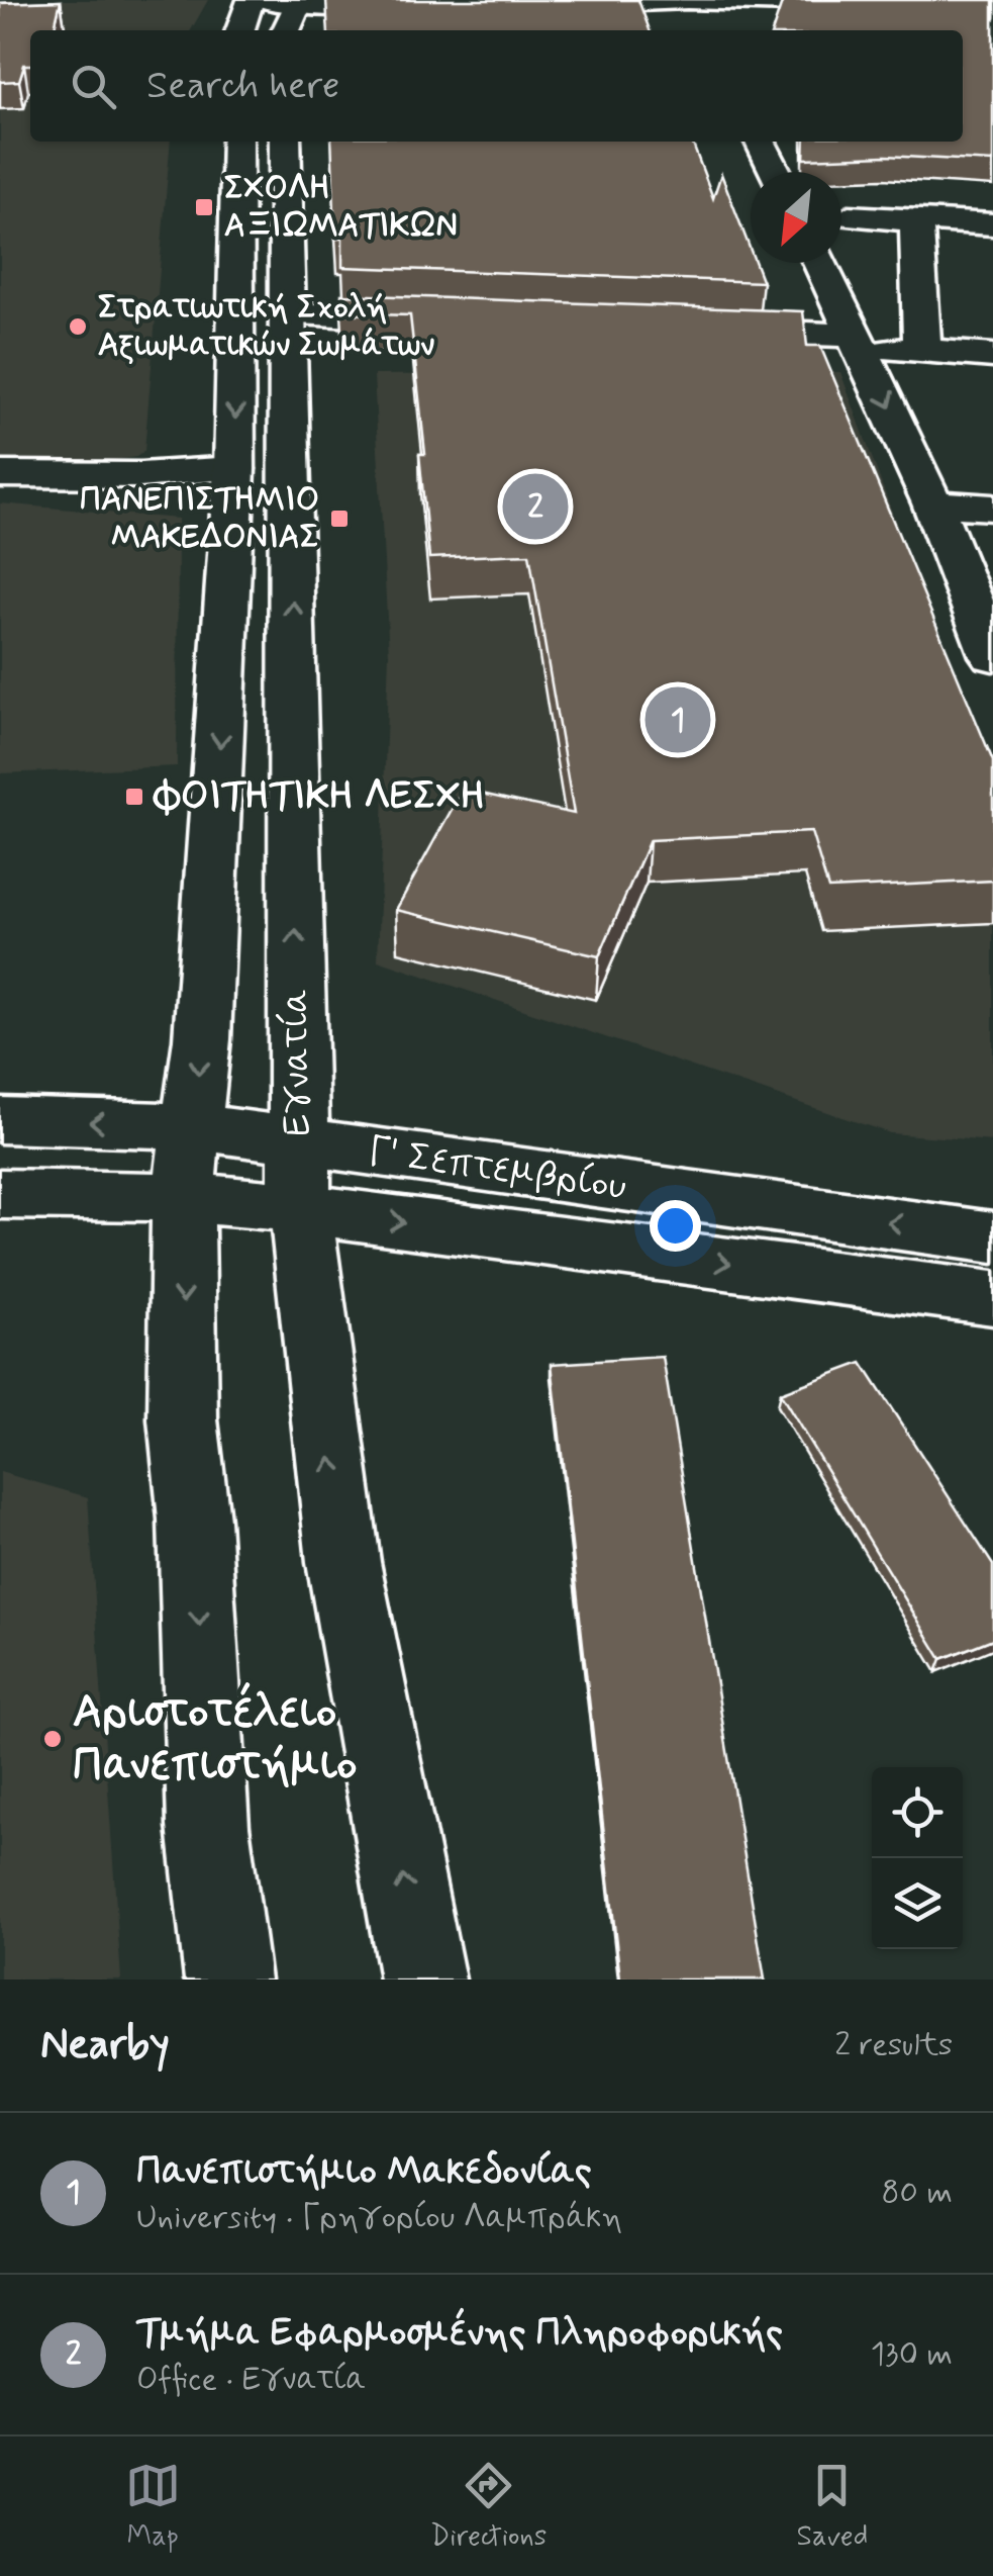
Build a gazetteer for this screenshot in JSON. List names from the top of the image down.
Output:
{
  "streets": {
    "main road": ["Εγνατία", "Γ' Σεπτεμβρίου"]
  },
  "crossings": [
    ["Εγνατία", "Γ' Σεπτεμβρίου"]
  ],
  "places": {
    "transit": ["ΣΧΟΛΗ ΑΞΙΩΜΑΤΙΚΩΝ", "ΠΑΝΕΠΙΣΤΗΜΙΟ ΜΑΚΕΔΟΝΙΑΣ", "ΦΟΙΤΗΤΙΚΗ ΛΕΣΧΗ"],
    "other": ["Στρατιωτική Σχολή Αξιωματικών Σωμάτων", "Αριστοτέλειο Πανεπιστήμιο"]
  },
  "north": "bottom left",
  "page": {
    "search": "Search here",
    "pins": ["2", "1"],
    "heading": ["Nearby", "2 results"],
    "list": [
      {
        "mark": "1",
        "name": "Πανεπιστήμιο Μακεδονίας",
        "note": "University · Γρηγορίου Λαμπράκη",
        "value": "80 m"
      },
      {
        "mark": "2",
        "name": "Τμήμα Εφαρμοσμένης Πληροφορικής",
        "note": "Office · Εγνατία",
        "value": "130 m"
      }
    ],
    "nav": ["Map", "Directions", "Saved"]
  }
}
